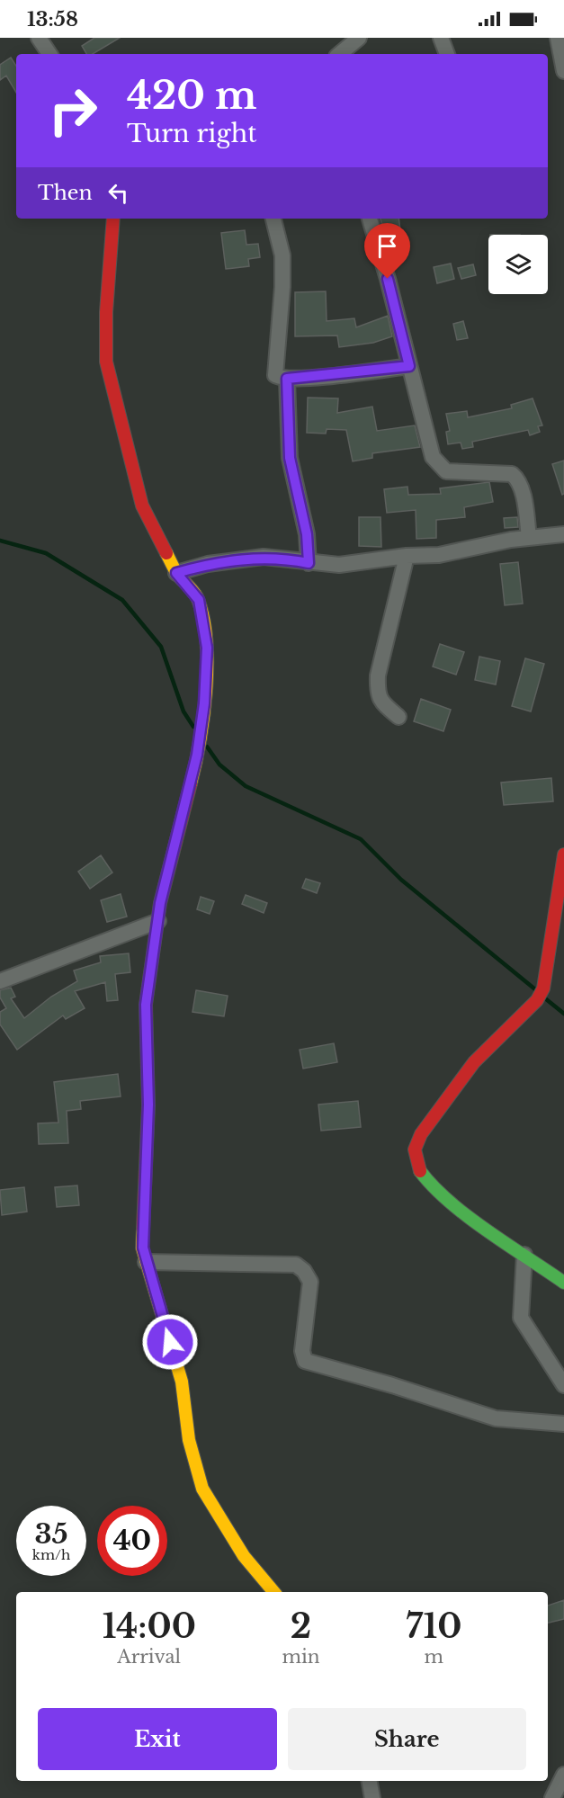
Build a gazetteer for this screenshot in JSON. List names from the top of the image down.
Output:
{
  "page": {
    "status": "13:58",
    "turn": ["420 m", "Turn right"],
    "then": "Then",
    "speed": "35 km/h",
    "limit": "40",
    "eta": [
      "14:00",
      "Arrival",
      "2",
      "min",
      "710",
      "m"
    ],
    "buttons": ["Exit", "Share"]
  }
}
